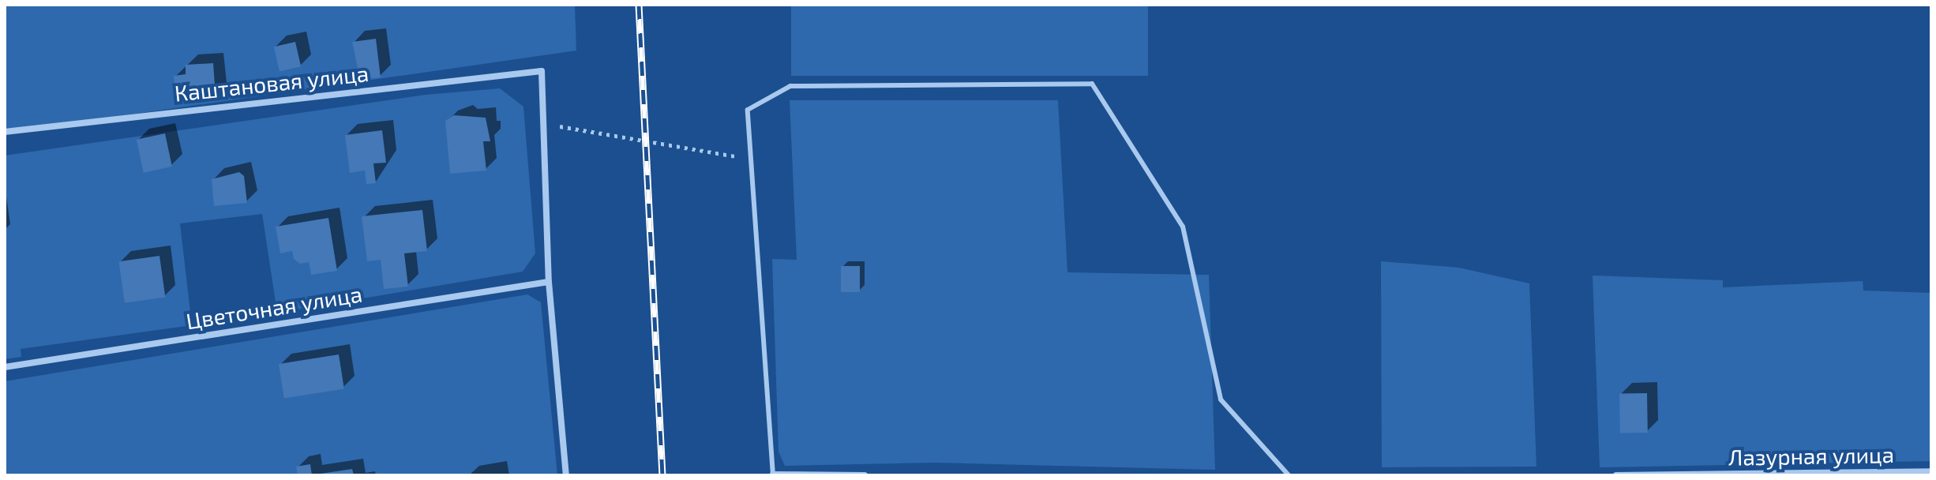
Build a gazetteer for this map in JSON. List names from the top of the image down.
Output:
{
  "streets": {
    "street": ["Каштановая улица", "Цветочная улица", "Лазурная улица"]
  }
}
